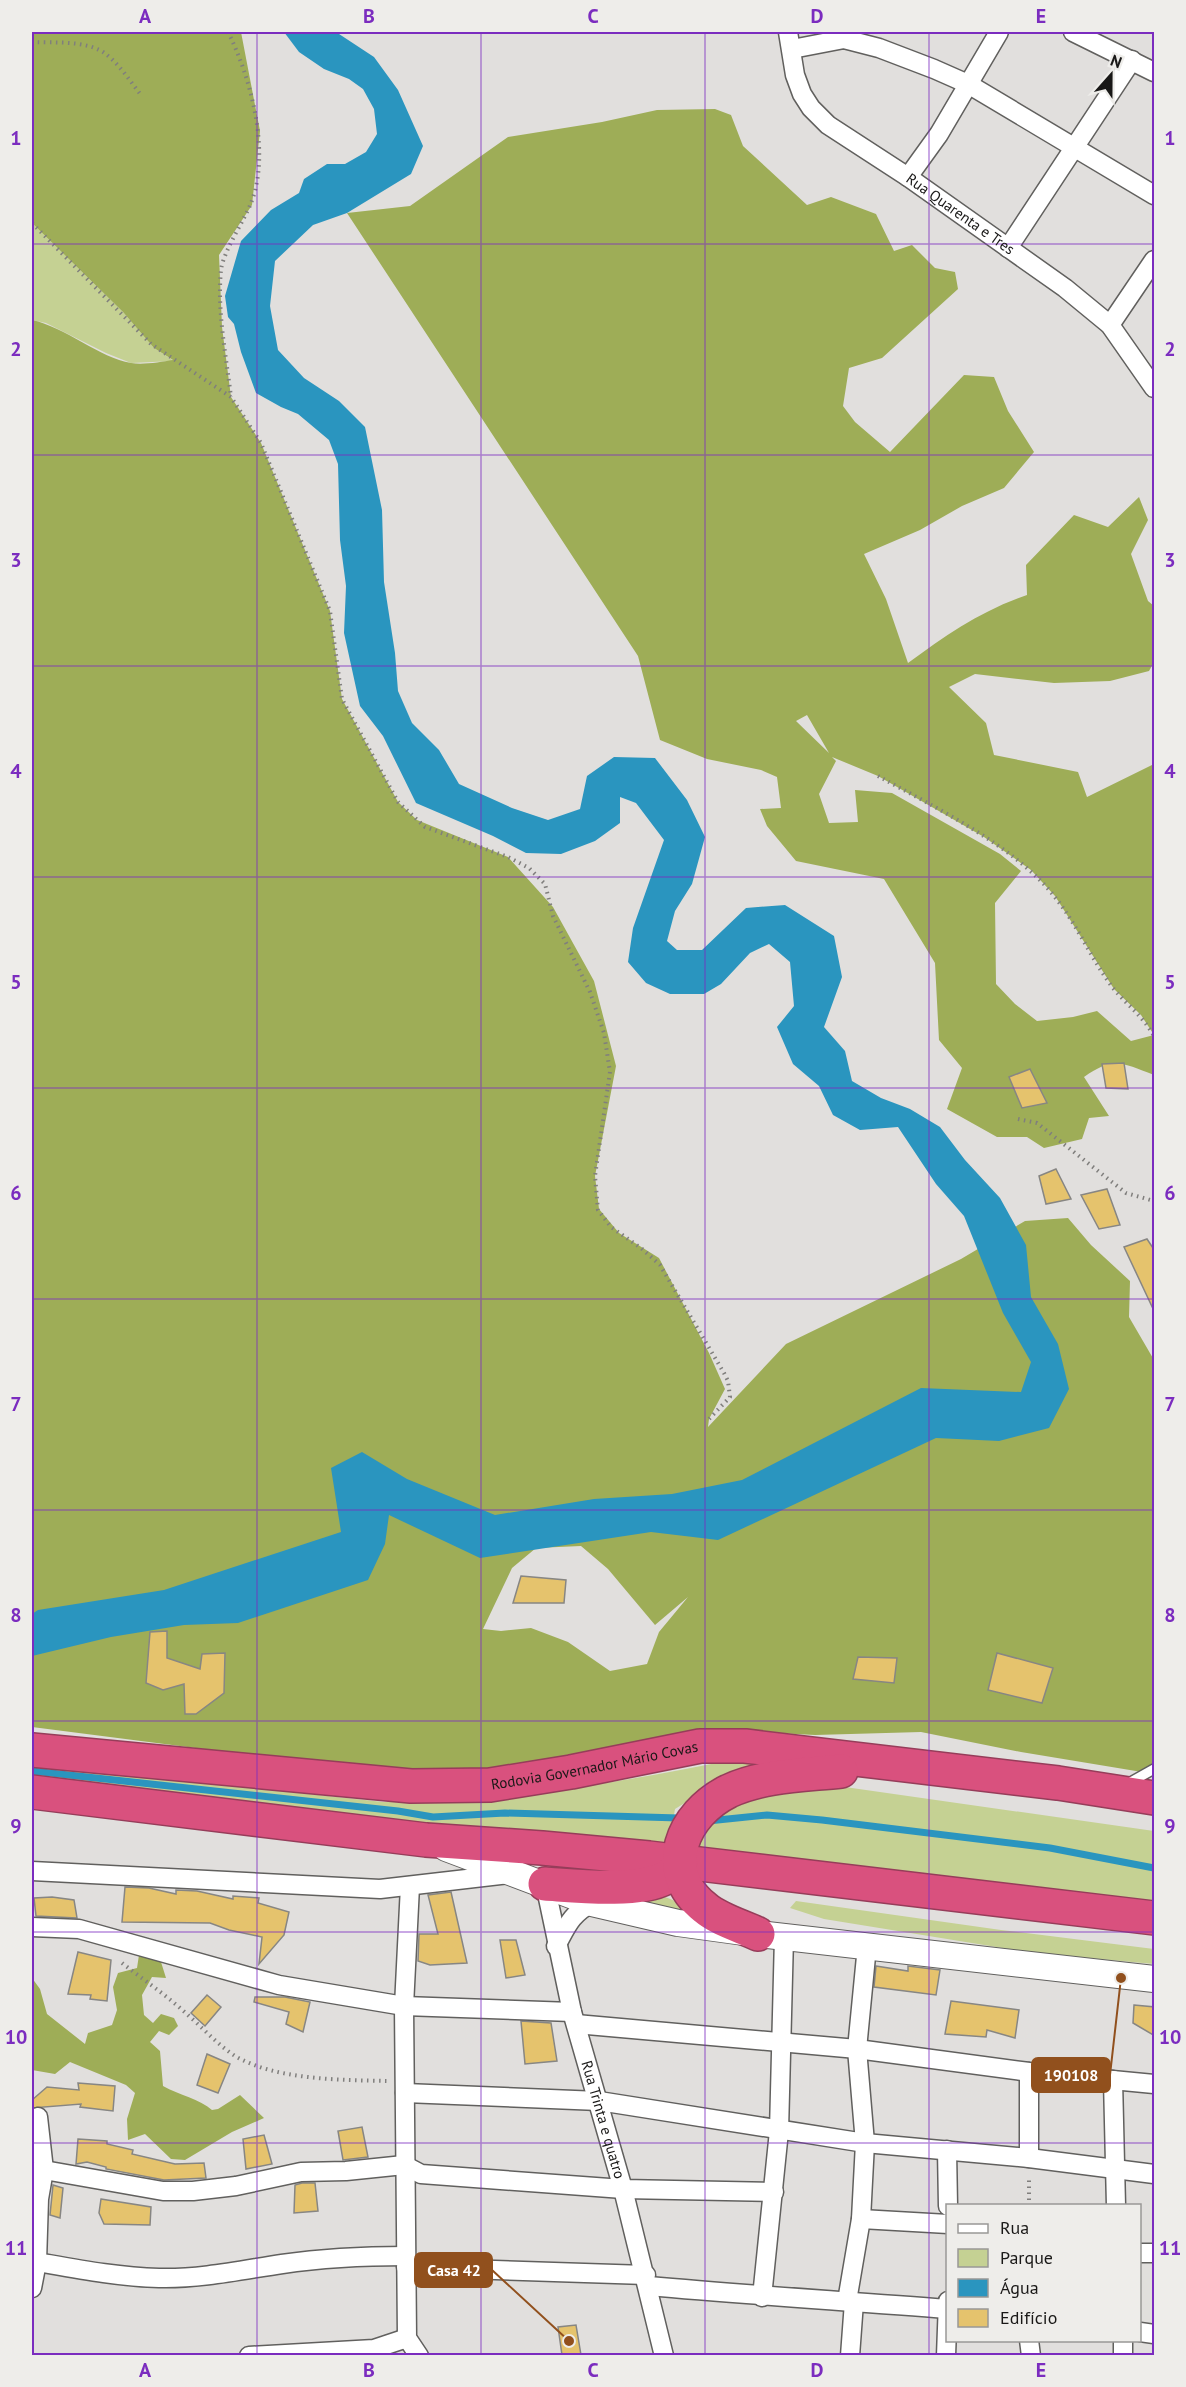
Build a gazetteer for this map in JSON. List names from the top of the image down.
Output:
{
  "streets": {
    "highway": ["Rodovia Governador Mário Covas"],
    "street": ["Rua Quarenta e Tres", "Rua Trinta e quatro"]
  },
  "places": ["190108", "Casa 42"],
  "legend": [
    "Rua",
    "Parque",
    "Água",
    "Edifício"
  ],
  "north": "top",
  "grid": {
    "columns": [
      "A",
      "B",
      "C",
      "D",
      "E"
    ],
    "rows": [
      "1",
      "2",
      "3",
      "4",
      "5",
      "6",
      "7",
      "8",
      "9",
      "10",
      "11"
    ]
  }
}
